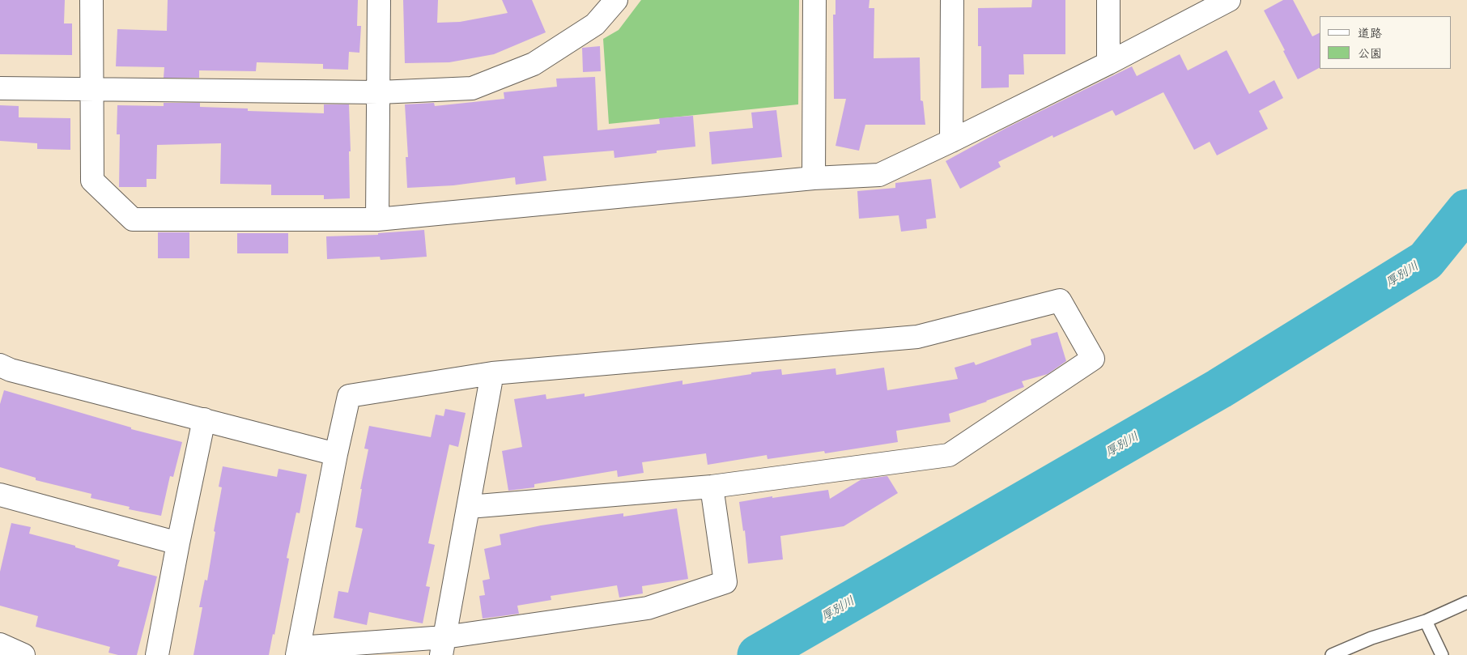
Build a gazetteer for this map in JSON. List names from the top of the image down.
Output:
{
  "water": ["厚別川"],
  "legend": ["道路", "公園"]
}
